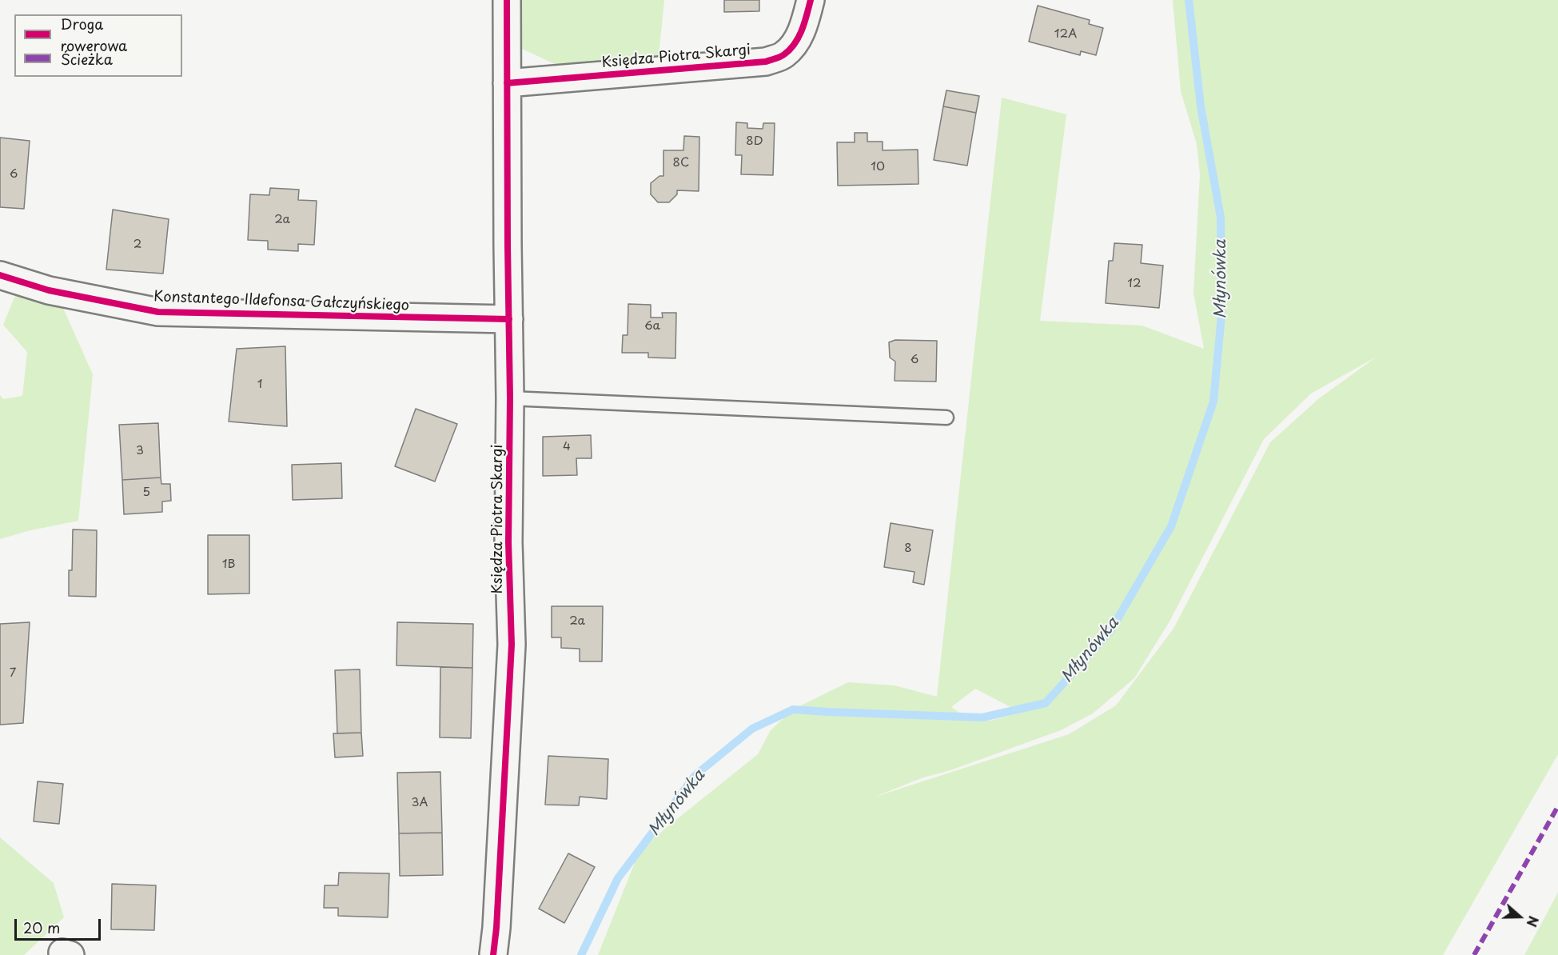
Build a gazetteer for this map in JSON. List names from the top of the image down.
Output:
{
  "streets": {
    "street": ["Księdza Piotra Skargi", "Konstantego Ildefonsa Gałczyńskiego"]
  },
  "crossings": [
    ["Księdza Piotra Skargi", "Konstantego Ildefonsa Gałczyńskiego"]
  ],
  "water": ["Młynówka"],
  "house_numbers": [
    "12A",
    "8D",
    "8C",
    "10",
    "6",
    "2a",
    "2",
    "12",
    "6a",
    "6",
    "1",
    "4",
    "3",
    "5",
    "8",
    "1B",
    "2a",
    "7",
    "3A"
  ],
  "legend": ["Droga rowerowa", "Ścieżka"],
  "scale_bar": "20 m",
  "north": "right"
}
